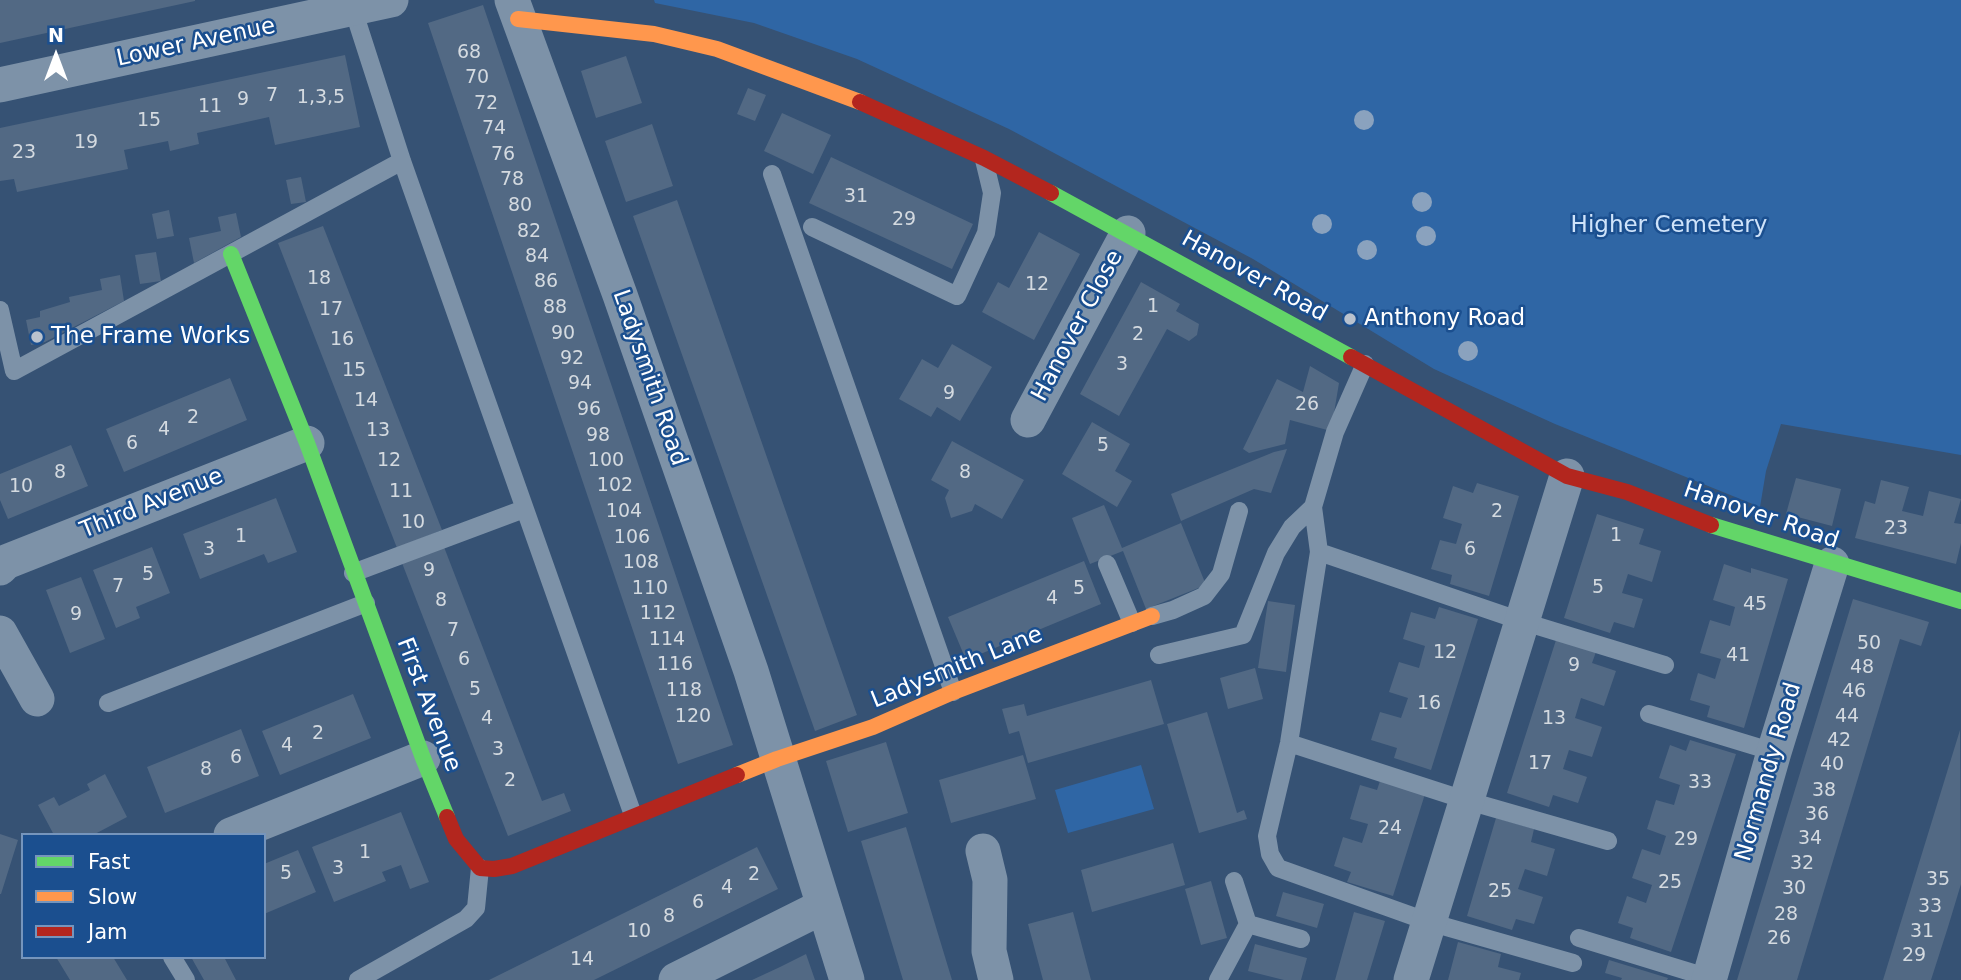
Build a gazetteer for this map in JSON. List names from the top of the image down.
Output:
{
  "streets": {
    "street": [
      "Lower Avenue",
      "Hanover Road",
      "Hanover Close",
      "Ladysmith Road",
      "Third Avenue",
      "Ladysmith Lane",
      "First Avenue",
      "Normandy Road"
    ]
  },
  "crossings": [
    ["Hanover Road", "Hanover Close"],
    ["Hanover Road", "Ladysmith Road"],
    ["Hanover Road", "Normandy Road"],
    ["Ladysmith Road", "Ladysmith Lane"],
    ["Third Avenue", "First Avenue"]
  ],
  "parks": ["Higher Cemetery"],
  "places": ["Anthony Road", "The Frame Works"],
  "house_numbers": [
    "68",
    "70",
    "7",
    "1,3,5",
    "9",
    "72",
    "11",
    "15",
    "74",
    "19",
    "23",
    "76",
    "78",
    "31",
    "80",
    "29",
    "82",
    "84",
    "18",
    "86",
    "12",
    "1",
    "88",
    "17",
    "90",
    "2",
    "16",
    "92",
    "3",
    "15",
    "94",
    "9",
    "14",
    "26",
    "96",
    "2",
    "4",
    "13",
    "98",
    "6",
    "5",
    "12",
    "100",
    "8",
    "8",
    "102",
    "10",
    "11",
    "104",
    "2",
    "10",
    "23",
    "1",
    "1",
    "106",
    "3",
    "6",
    "108",
    "9",
    "5",
    "7",
    "5",
    "110",
    "5",
    "4",
    "8",
    "45",
    "112",
    "9",
    "7",
    "114",
    "50",
    "12",
    "41",
    "6",
    "116",
    "9",
    "48",
    "5",
    "118",
    "46",
    "16",
    "120",
    "44",
    "4",
    "13",
    "2",
    "42",
    "4",
    "3",
    "6",
    "17",
    "40",
    "8",
    "2",
    "33",
    "38",
    "36",
    "24",
    "34",
    "29",
    "1",
    "32",
    "3",
    "5",
    "2",
    "35",
    "25",
    "4",
    "30",
    "25",
    "6",
    "33",
    "28",
    "8",
    "10",
    "31",
    "26",
    "29",
    "14"
  ],
  "legend": ["Fast", "Slow", "Jam"],
  "north": "top"
}
